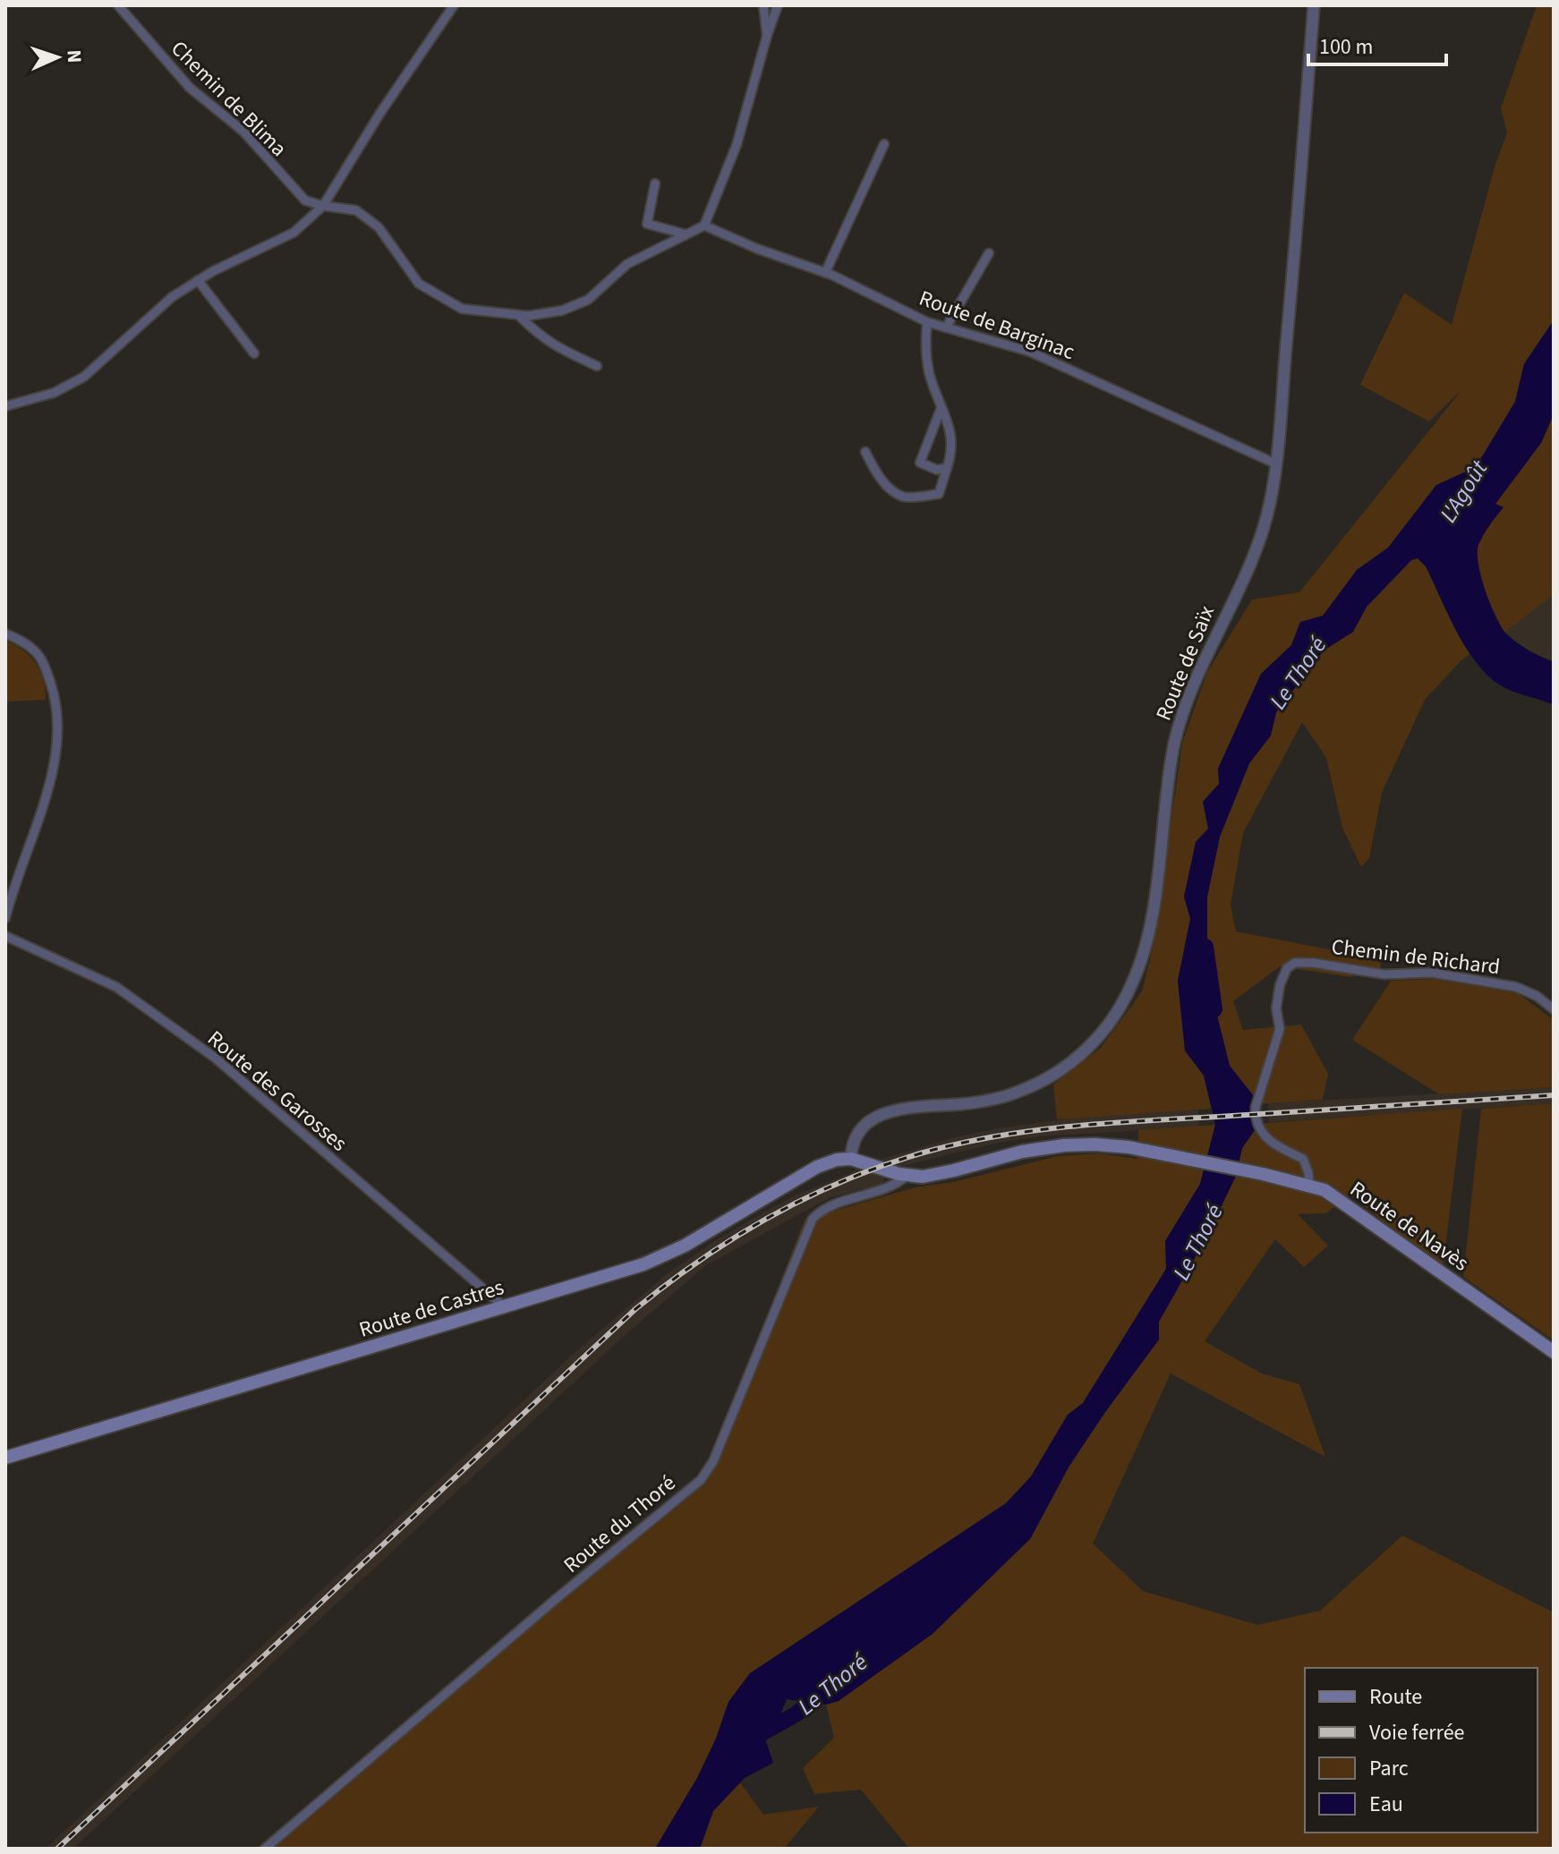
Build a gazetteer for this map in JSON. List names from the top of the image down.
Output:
{
  "streets": {
    "main road": ["Route de Navès", "Route de Castres"],
    "street": [
      "Chemin de Blima",
      "Route de Barginac",
      "Route de Saïx",
      "Chemin de Richard",
      "Route des Garosses",
      "Route du Thoré"
    ]
  },
  "crossings": [
    ["Route de Barginac", "Route de Saïx"],
    ["Route de Saïx", "Route de Castres"],
    ["Chemin de Richard", "Route de Navès"],
    ["Route des Garosses", "Route de Castres"],
    ["Route de Navès", "Route du Thoré"]
  ],
  "water": ["L'Agoût", "Le Thoré"],
  "legend": [
    "Route",
    "Voie ferrée",
    "Parc",
    "Eau"
  ],
  "scale_bar": "100 m",
  "north": "right"
}
